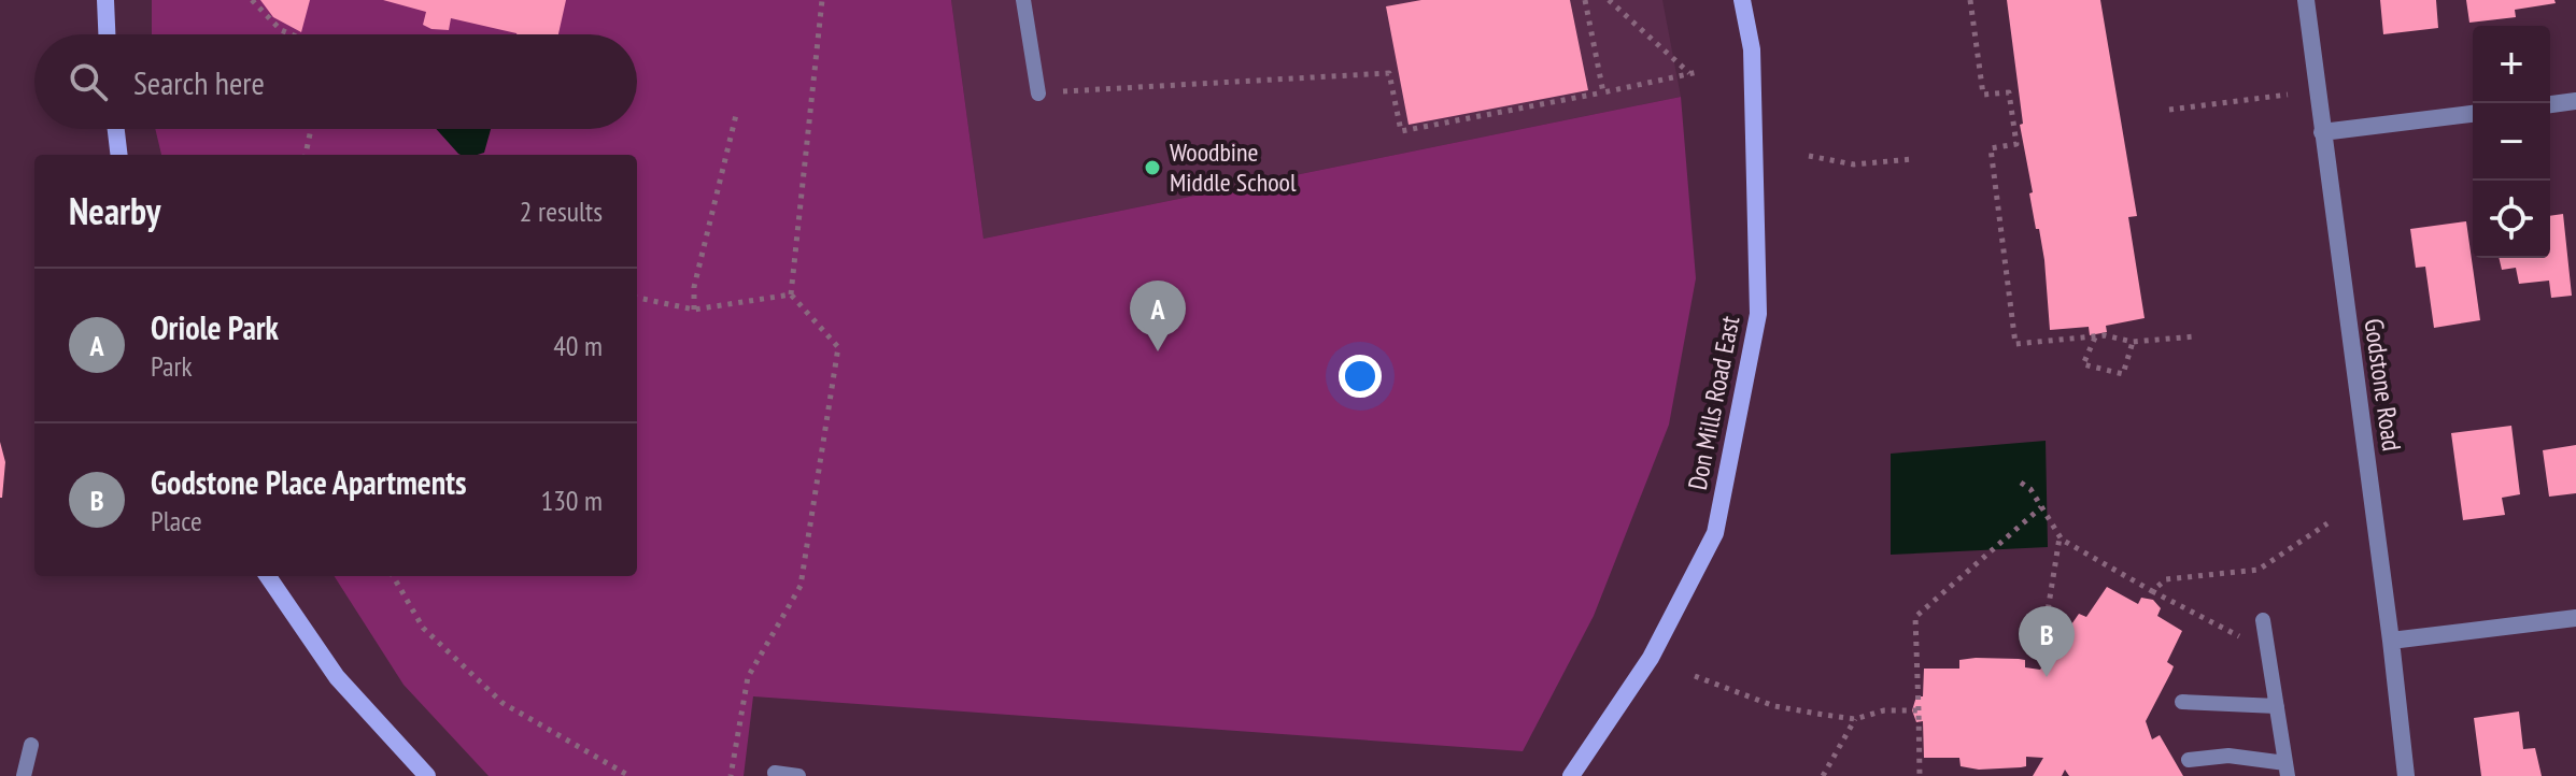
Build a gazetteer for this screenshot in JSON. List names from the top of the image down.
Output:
{
  "streets": {
    "main road": ["Don Mills Road East"],
    "street": ["Godstone Road"]
  },
  "places": ["Woodbine Middle School"],
  "page": {
    "map_buttons": ["+", "−"],
    "search": "Search here",
    "heading": ["Nearby", "2 results"],
    "list": [
      {
        "mark": "A",
        "name": "Oriole Park",
        "note": "Park",
        "value": "40 m"
      },
      {
        "mark": "B",
        "name": "Godstone Place Apartments",
        "note": "Place",
        "value": "130 m"
      }
    ],
    "pins": ["A", "B"]
  }
}
